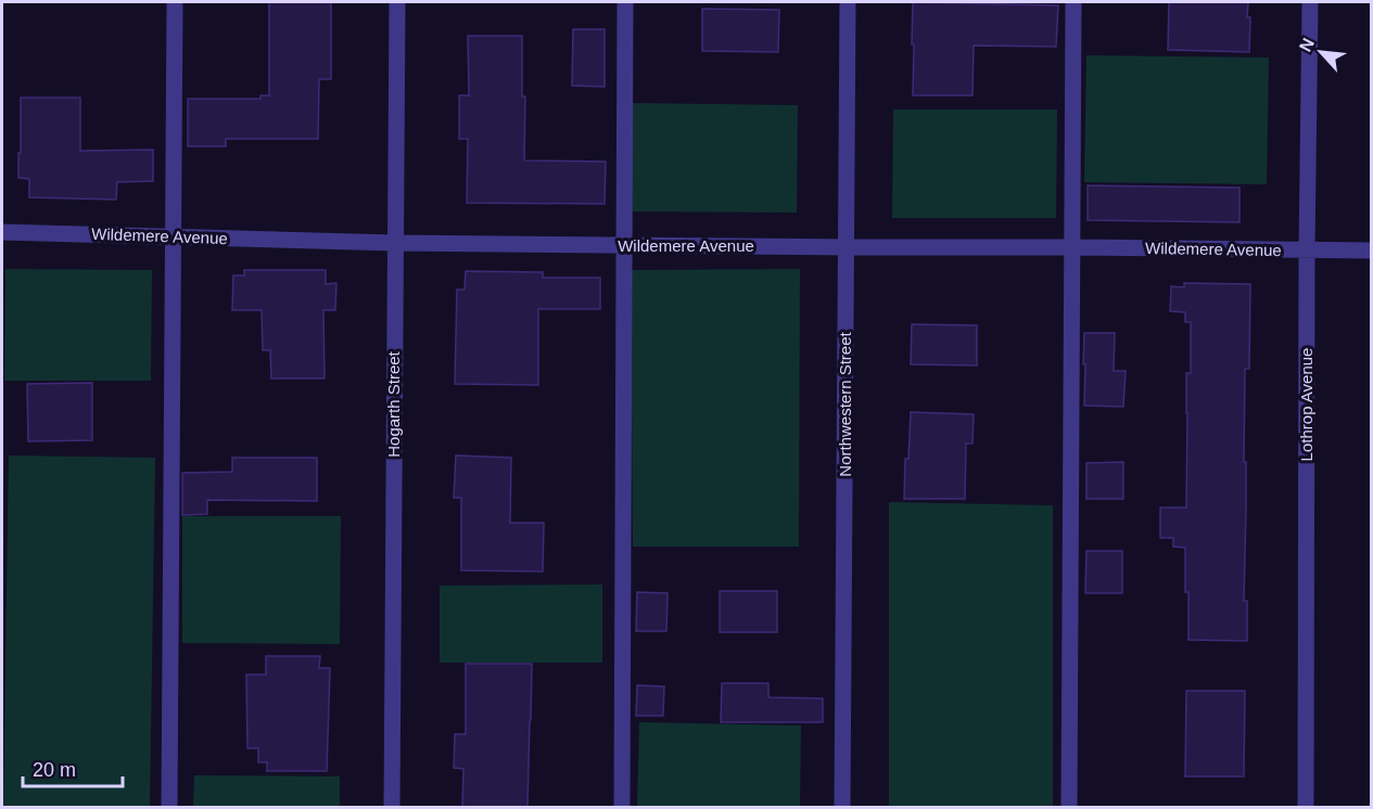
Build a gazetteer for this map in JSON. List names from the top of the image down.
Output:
{
  "streets": {
    "street": [
      "Wildemere Avenue",
      "Hogarth Street",
      "Northwestern Street",
      "Lothrop Avenue"
    ]
  },
  "crossings": [
    ["Wildemere Avenue", "Hogarth Street"],
    ["Wildemere Avenue", "Northwestern Street"],
    ["Wildemere Avenue", "Lothrop Avenue"]
  ],
  "scale_bar": "20 m",
  "north": "top left"
}
